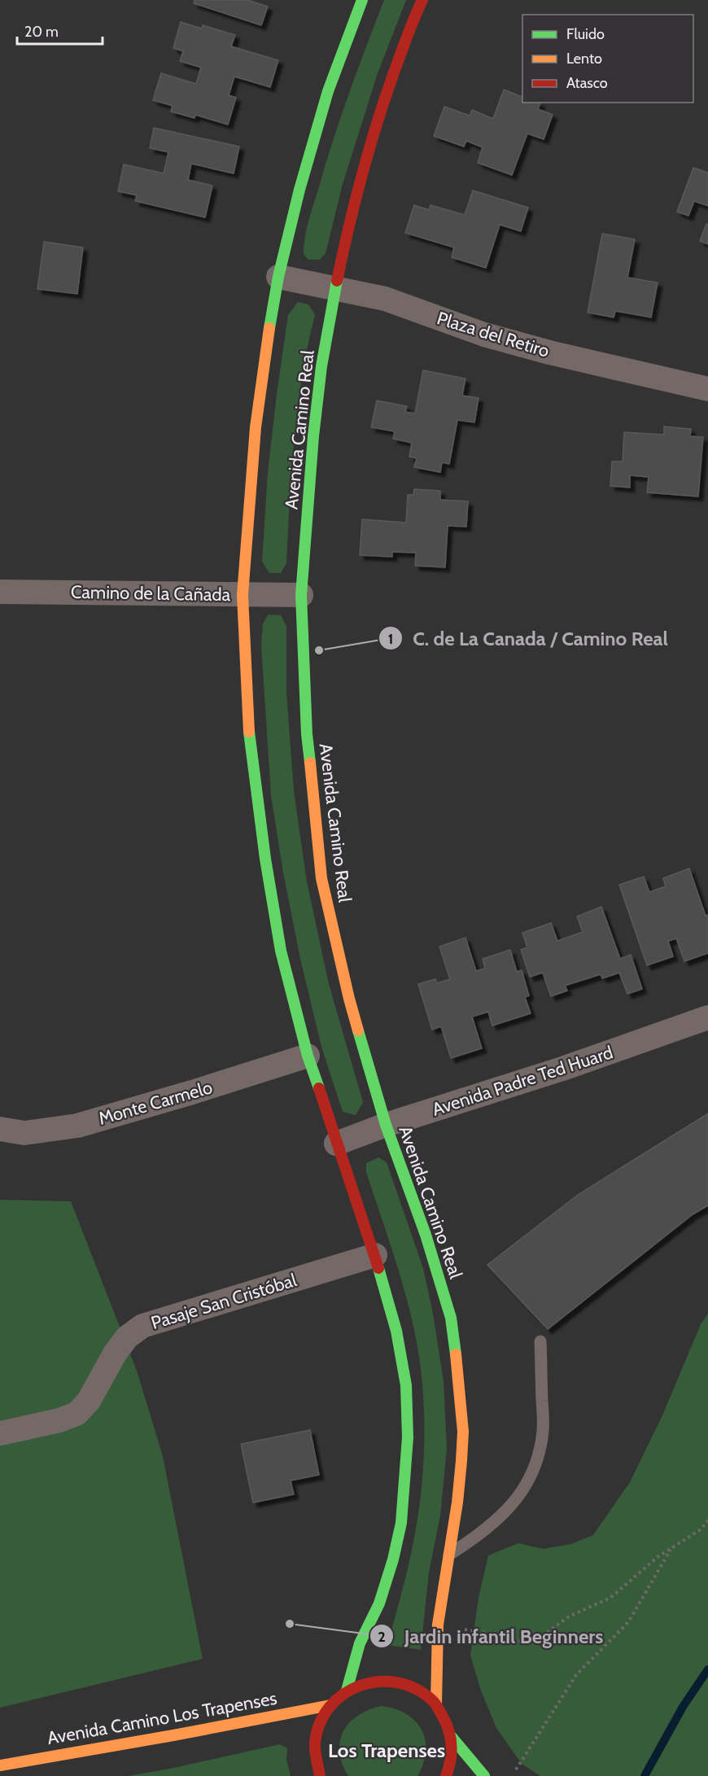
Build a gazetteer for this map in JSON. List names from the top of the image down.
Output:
{
  "streets": {
    "main road": ["Avenida Camino Real", "Avenida Camino Los Trapenses"],
    "street": [
      "Plaza del Retiro",
      "Camino de la Cañada",
      "Avenida Padre Ted Huard",
      "Monte Carmelo",
      "Pasaje San Cristóbal"
    ]
  },
  "crossings": [
    ["Plaza del Retiro", "Avenida Camino Real"],
    ["Avenida Camino Real", "Camino de la Cañada"],
    ["Avenida Camino Real", "Avenida Padre Ted Huard"]
  ],
  "districts": ["Los Trapenses"],
  "places": ["C. de La Canada / Camino Real", "Jardin infantil Beginners"],
  "legend": ["Fluido", "Lento", "Atasco"],
  "scale_bar": "20 m"
}
